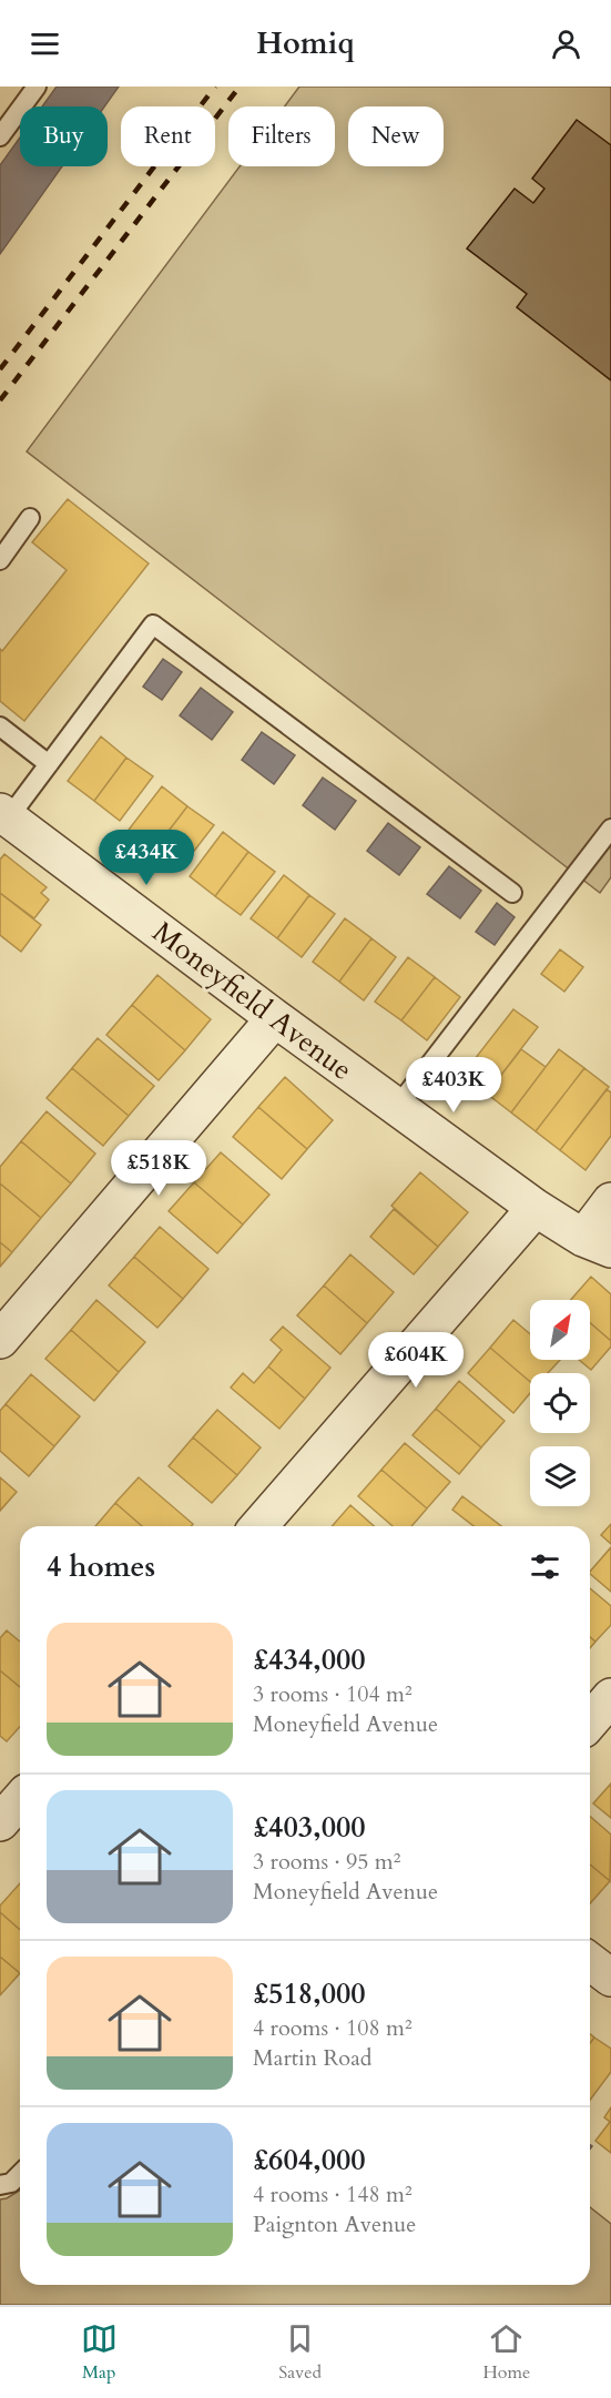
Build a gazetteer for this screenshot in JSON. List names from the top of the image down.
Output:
{
  "streets": {
    "street": ["Moneyfield Avenue"]
  },
  "north": "top right",
  "page": {
    "header": "Homiq",
    "chip": [
      "Buy",
      "Rent",
      "Filters",
      "New"
    ],
    "price": [
      "£434K",
      "£403K",
      "£518K",
      "£604K"
    ],
    "heading": "4 homes",
    "list": [
      {
        "name": "£434,000",
        "note": "3 rooms · 104 m² · Moneyfield Avenue"
      },
      {
        "name": "£403,000",
        "note": "3 rooms · 95 m² · Moneyfield Avenue"
      },
      {
        "name": "£518,000",
        "note": "4 rooms · 108 m² · Martin Road"
      },
      {
        "name": "£604,000",
        "note": "4 rooms · 148 m² · Paignton Avenue"
      }
    ],
    "tabs": ["Map", "Saved", "Home"]
  }
}
